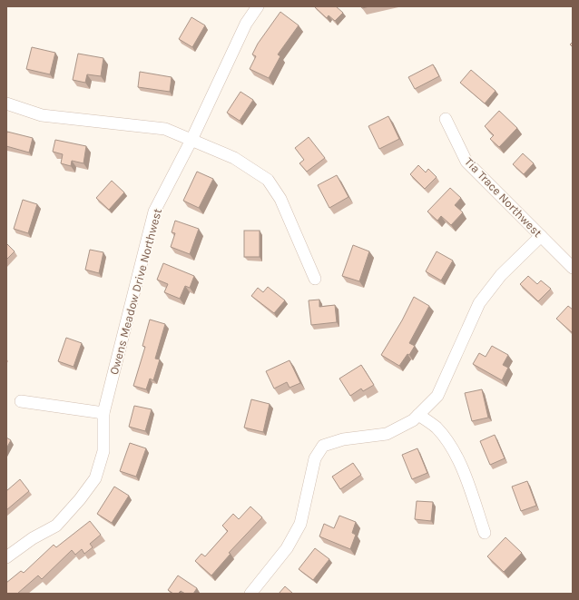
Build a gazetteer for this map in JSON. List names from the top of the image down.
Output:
{
  "streets": {
    "street": ["Tia Trace Northwest", "Owens Meadow Drive Northwest"]
  }
}
